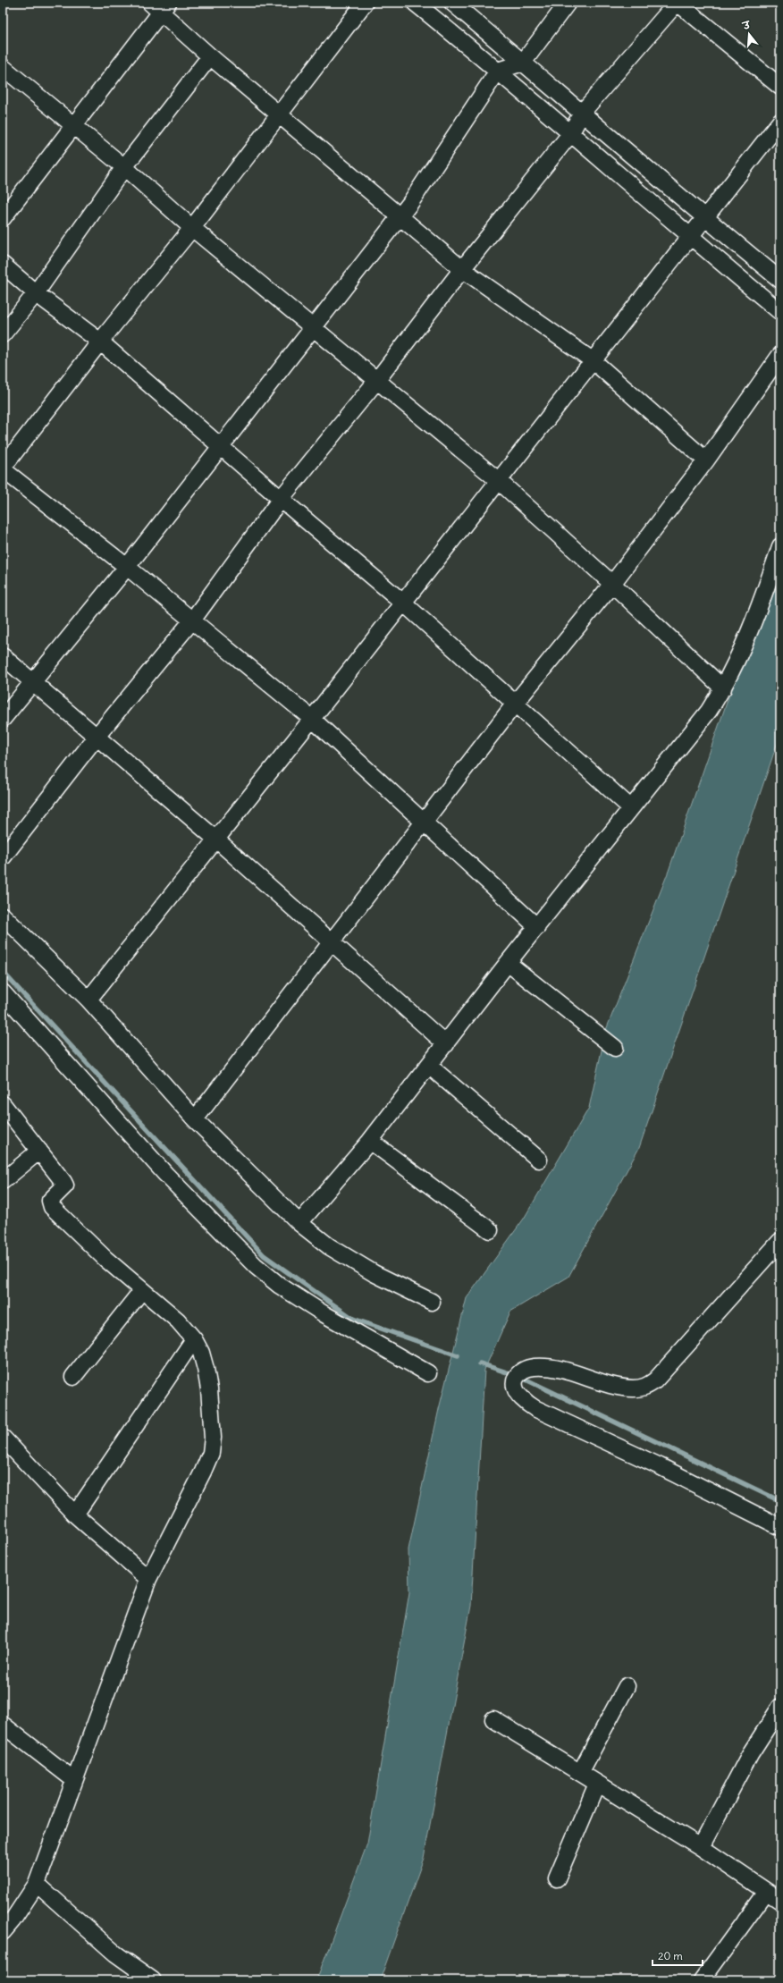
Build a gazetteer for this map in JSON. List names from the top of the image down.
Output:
{
  "scale_bar": "20 m",
  "north": "top"
}
